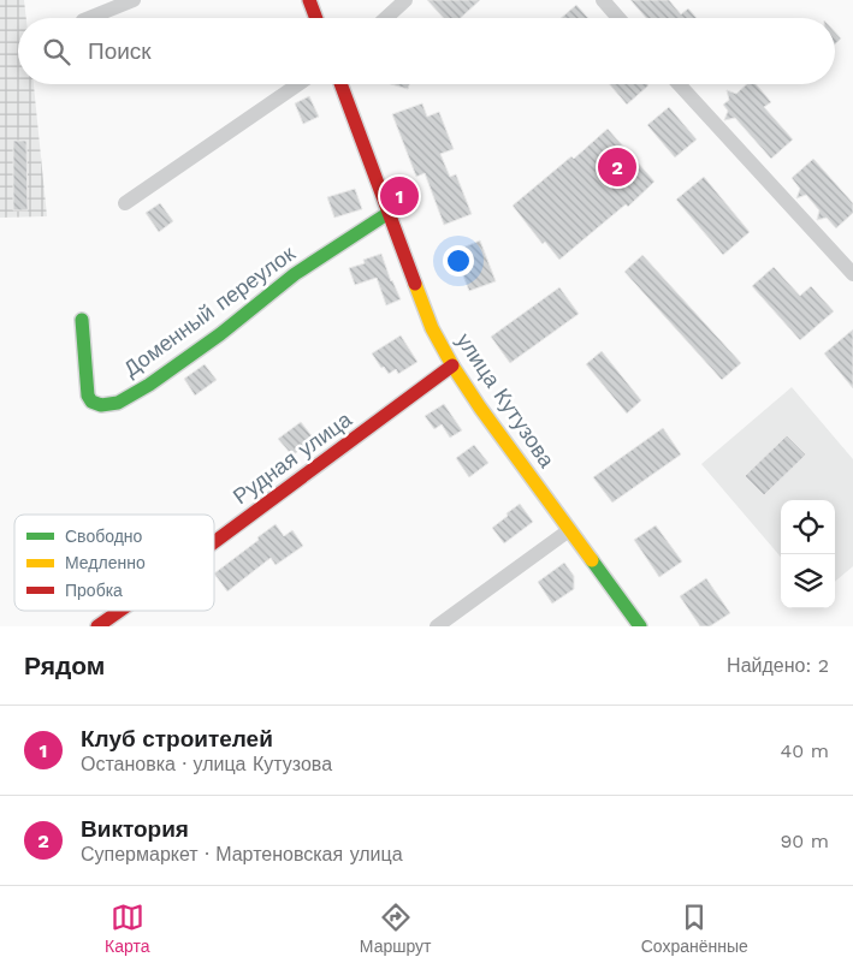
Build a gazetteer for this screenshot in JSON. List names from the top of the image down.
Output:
{
  "streets": {
    "street": ["Доменный переулок", "улица Кутузова", "Рудная улица"]
  },
  "crossings": [
    ["Доменный переулок", "улица Кутузова"],
    ["улица Кутузова", "Рудная улица"]
  ],
  "legend": ["Свободно", "Медленно", "Пробка"],
  "page": {
    "search": "Поиск",
    "pins": ["2", "1"],
    "heading": ["Рядом", "Найдено: 2"],
    "list": [
      {
        "mark": "1",
        "name": "Клуб строителей",
        "note": "Остановка · улица Кутузова",
        "value": "40 m"
      },
      {
        "mark": "2",
        "name": "Виктория",
        "note": "Супермаркет · Мартеновская улица",
        "value": "90 m"
      }
    ],
    "nav": ["Карта", "Маршрут", "Сохранённые"]
  }
}
